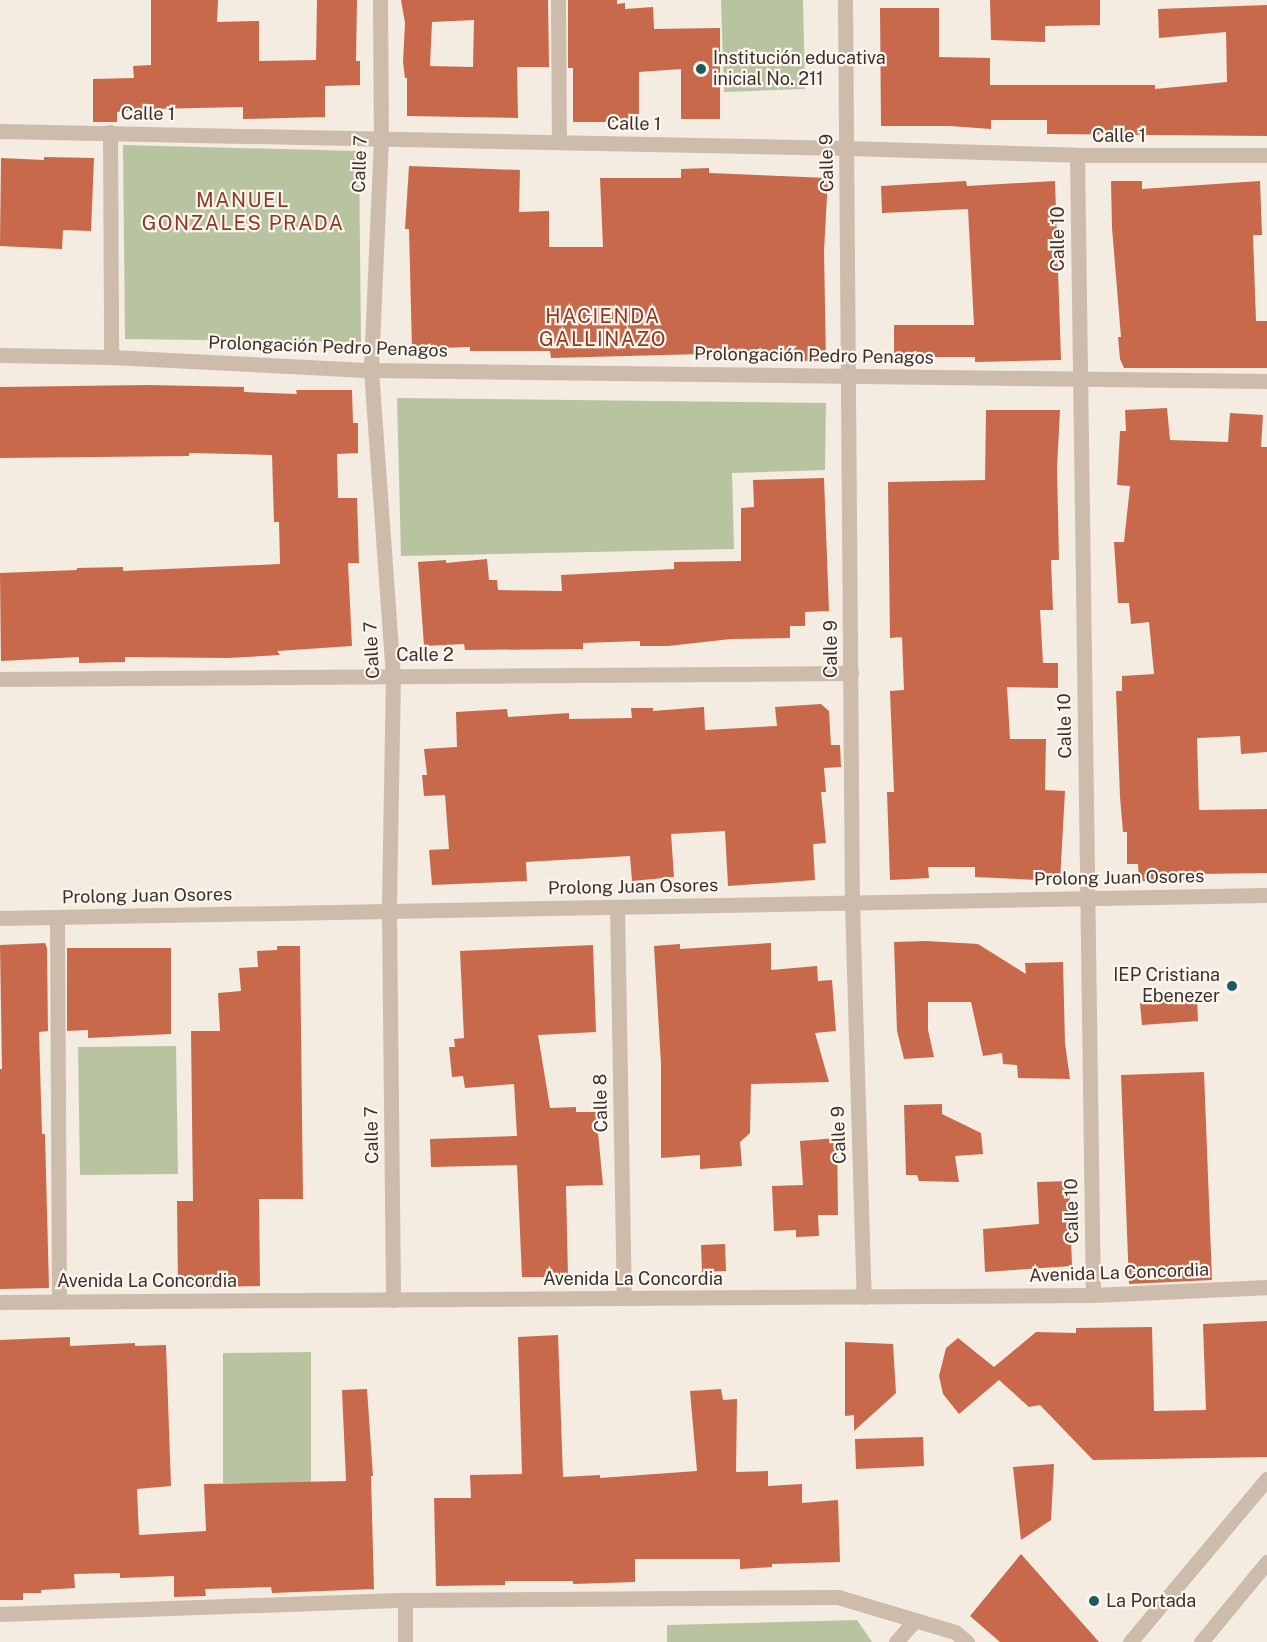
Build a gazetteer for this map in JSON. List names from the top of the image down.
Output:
{
  "streets": {
    "street": [
      "Calle 1",
      "Calle 9",
      "Calle 7",
      "Calle 10",
      "Prolongación Pedro Penagos",
      "Calle 2",
      "Prolong Juan Osores",
      "Calle 8",
      "Avenida La Concordia"
    ]
  },
  "crossings": [
    ["Calle 1", "Calle 9"],
    ["Calle 1", "Calle 7"],
    ["Calle 1", "Calle 10"],
    ["Calle 9", "Prolongación Pedro Penagos"],
    ["Calle 9", "Calle 2"],
    ["Calle 9", "Prolong Juan Osores"],
    ["Calle 9", "Avenida La Concordia"],
    ["Calle 7", "Prolongación Pedro Penagos"],
    ["Calle 7", "Calle 2"],
    ["Calle 7", "Prolong Juan Osores"],
    ["Calle 7", "Avenida La Concordia"],
    ["Calle 10", "Prolongación Pedro Penagos"],
    ["Calle 10", "Prolong Juan Osores"],
    ["Calle 10", "Avenida La Concordia"],
    ["Prolong Juan Osores", "Calle 8"],
    ["Calle 8", "Avenida La Concordia"]
  ],
  "districts": ["MANUEL GONZALES PRADA", "HACIENDA GALLINAZO"],
  "places": ["Institución educativa inicial No. 211", "IEP Cristiana Ebenezer", "La Portada"]
}
